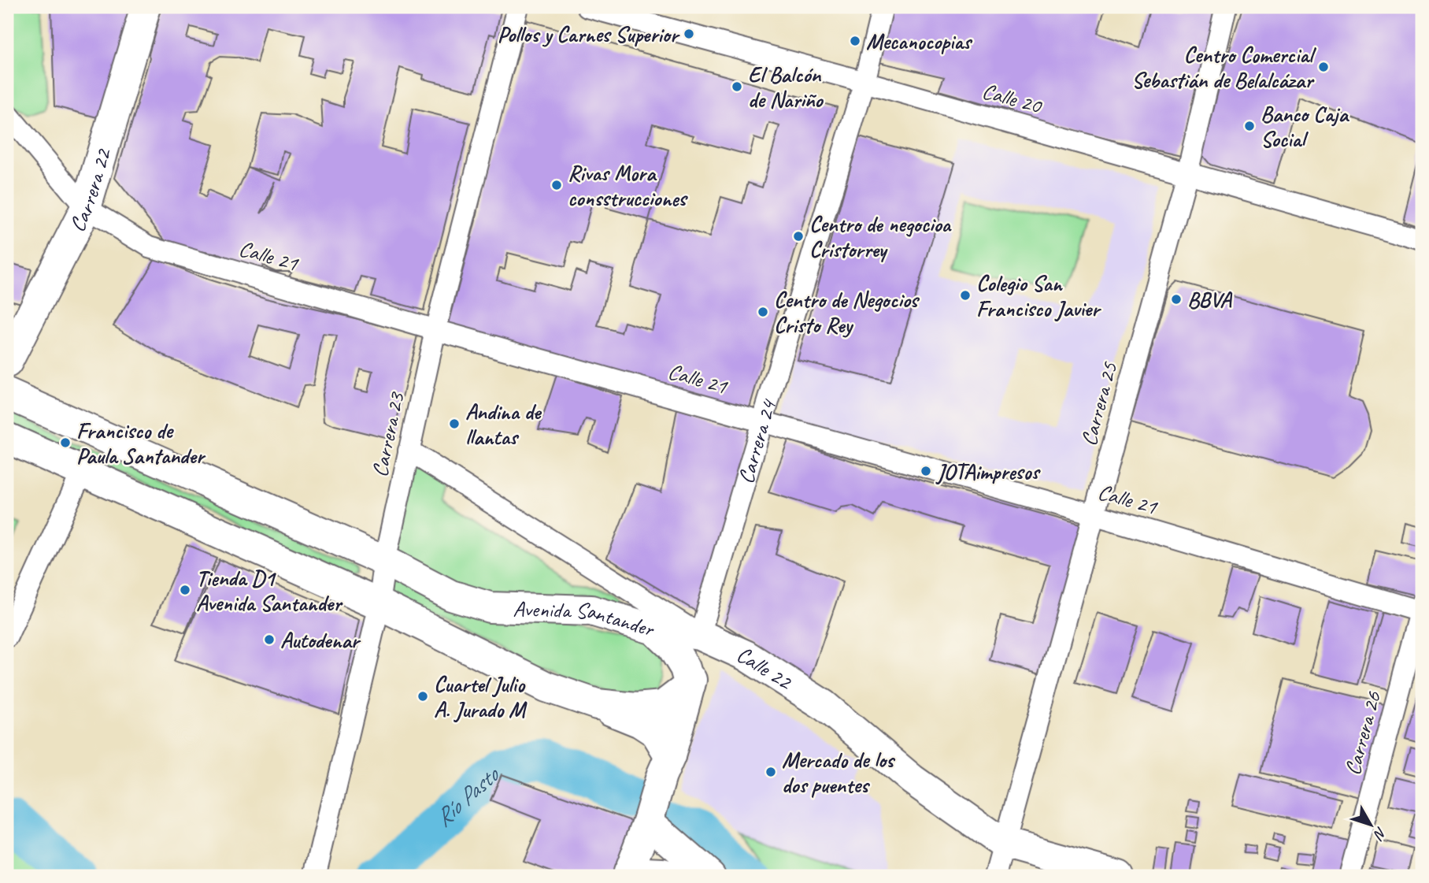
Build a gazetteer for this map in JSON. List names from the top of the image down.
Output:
{
  "streets": {
    "main road": [
      "Carrera 22",
      "Carrera 24",
      "Avenida Santander",
      "Calle 22"
    ],
    "street": [
      "Calle 20",
      "Calle 21",
      "Carrera 25",
      "Carrera 23",
      "Carrera 26"
    ]
  },
  "crossings": [
    ["Calle 20", "Carrera 25"],
    ["Calle 20", "Carrera 24"],
    ["Carrera 22", "Calle 21"],
    ["Calle 21", "Carrera 25"],
    ["Calle 21", "Carrera 23"],
    ["Calle 21", "Carrera 24"],
    ["Calle 21", "Carrera 26"],
    ["Carrera 25", "Calle 22"],
    ["Carrera 23", "Avenida Santander"],
    ["Carrera 23", "Calle 22"],
    ["Carrera 24", "Avenida Santander"],
    ["Carrera 24", "Calle 22"]
  ],
  "water": ["Río Pasto"],
  "places": [
    "Pollos y Carnes Superior",
    "Mecanocopias",
    "Centro Comercial Sebastián de Belalcázar",
    "El Balcón de Nariño",
    "Banco Caja Social",
    "Rivas Mora consstrucciones",
    "Centro de negocioa Cristorrey",
    "Colegio San Francisco Javier",
    "BBVA",
    "Centro de Negocios Cristo Rey",
    "Andina de llantas",
    "Francisco de Paula Santander",
    "JOTAimpresos",
    "Tienda D1 Avenida Santander",
    "Autodenar",
    "Cuartel Julio A. Jurado M",
    "Mercado de los dos puentes"
  ],
  "north": "bottom right"
}
